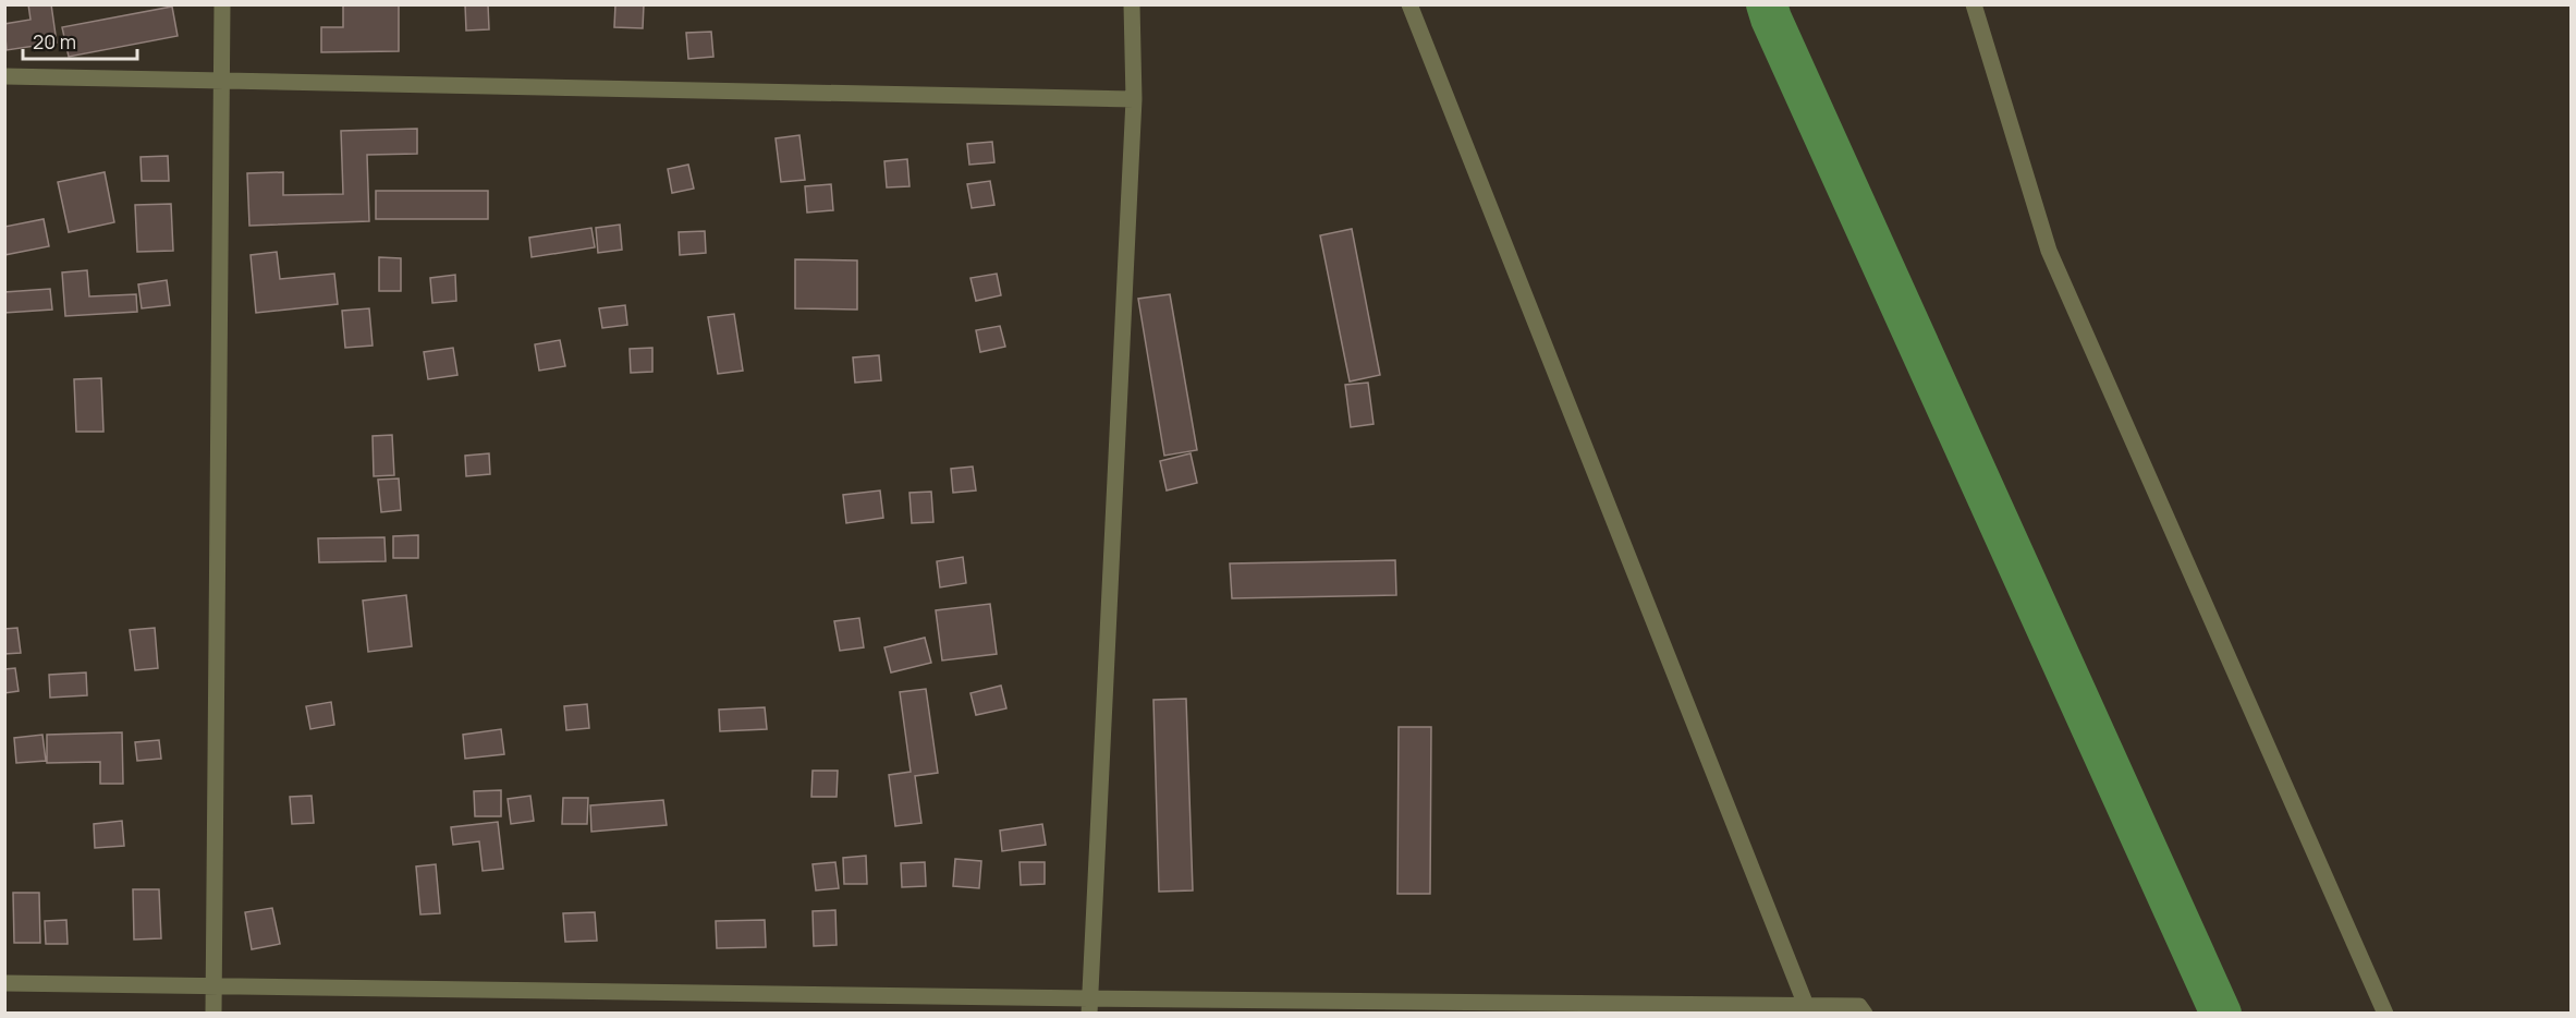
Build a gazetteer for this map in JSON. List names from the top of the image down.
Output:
{
  "scale_bar": "20 m"
}
